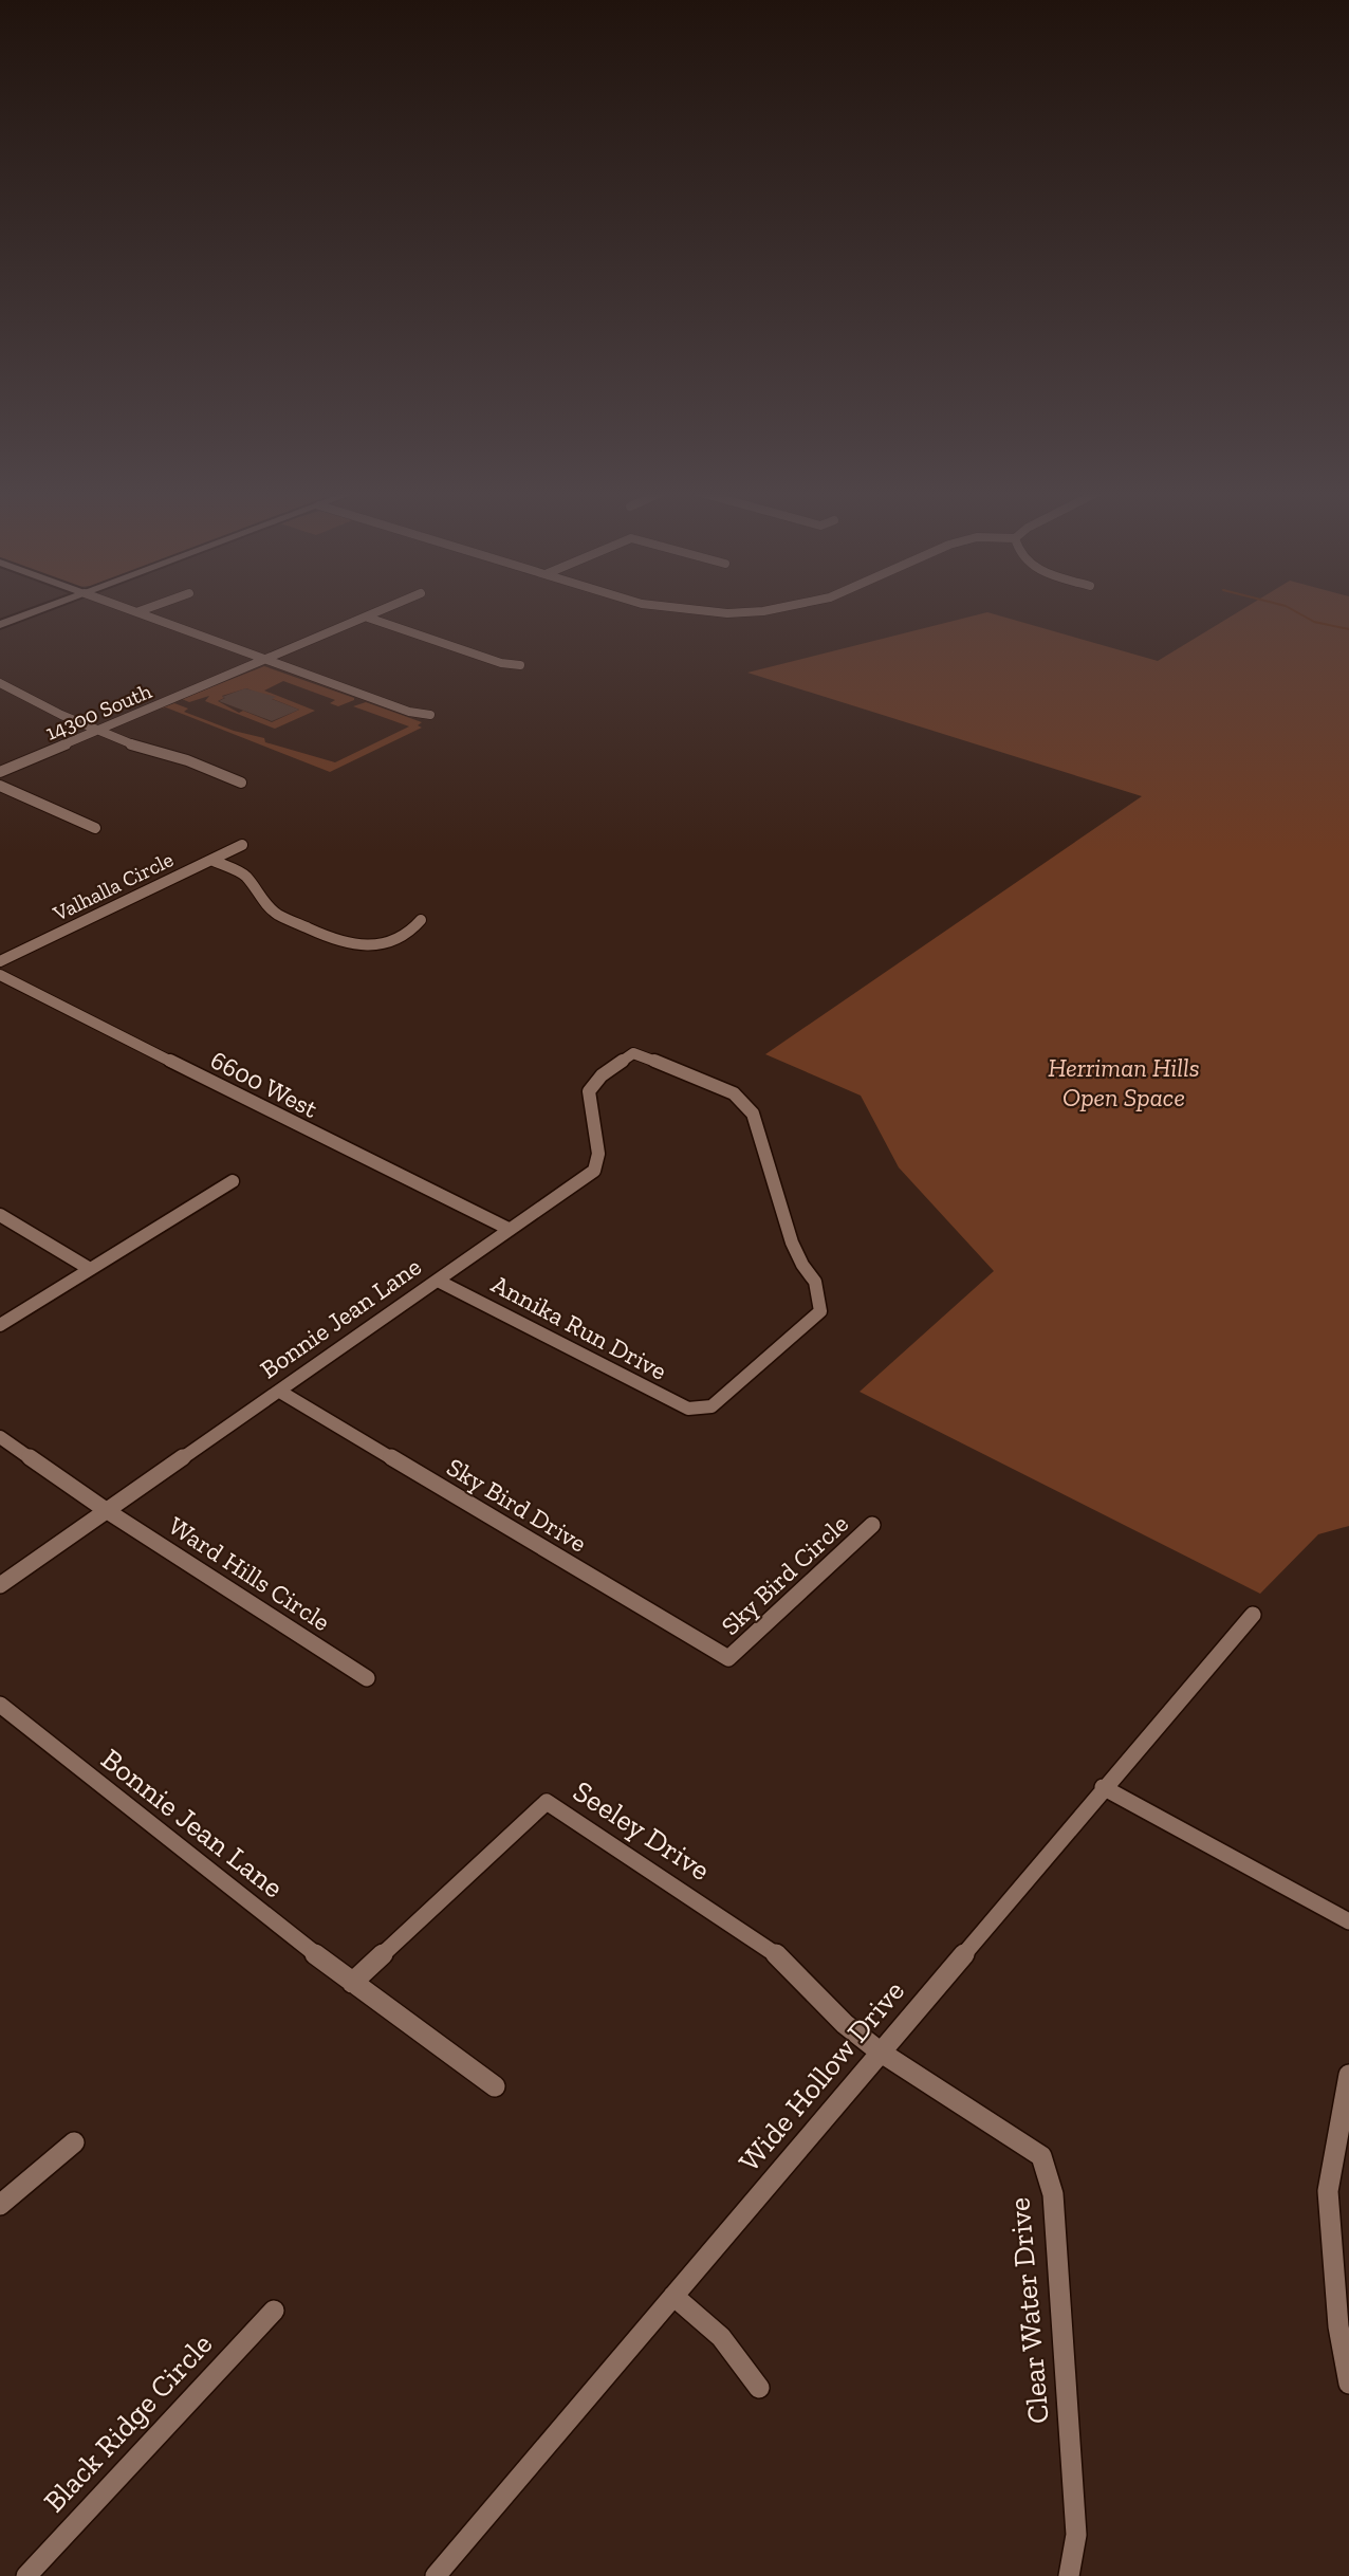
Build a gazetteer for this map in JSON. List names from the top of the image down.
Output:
{
  "streets": {
    "street": [
      "14300 South",
      "Valhalla Circle",
      "6600 West",
      "Bonnie Jean Lane",
      "Annika Run Drive",
      "Sky Bird Drive",
      "Ward Hills Circle",
      "Sky Bird Circle",
      "Seeley Drive",
      "Wide Hollow Drive",
      "Clear Water Drive",
      "Black Ridge Circle"
    ]
  },
  "crossings": [
    ["6600 West", "Bonnie Jean Lane"],
    ["Bonnie Jean Lane", "Annika Run Drive"],
    ["Bonnie Jean Lane", "Sky Bird Drive"],
    ["Bonnie Jean Lane", "Ward Hills Circle"],
    ["Bonnie Jean Lane", "Seeley Drive"],
    ["Sky Bird Drive", "Sky Bird Circle"],
    ["Seeley Drive", "Wide Hollow Drive"],
    ["Seeley Drive", "Clear Water Drive"],
    ["Wide Hollow Drive", "Clear Water Drive"]
  ],
  "parks": ["Herriman Hills Open Space"]
}
